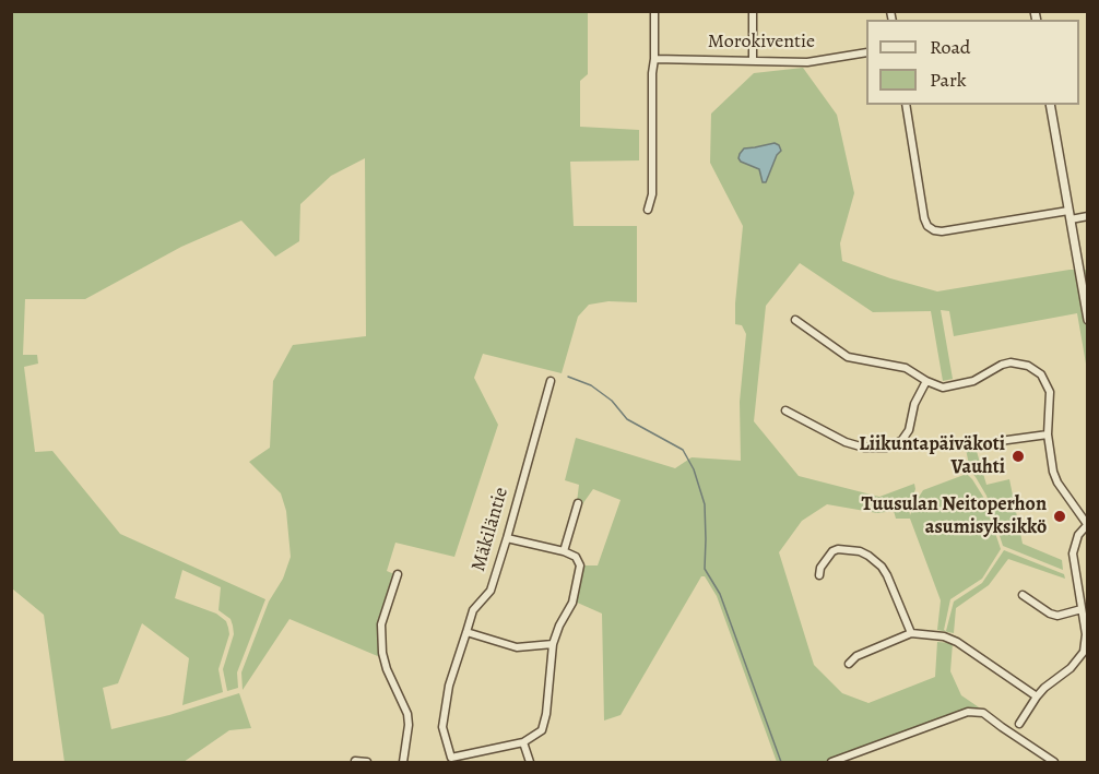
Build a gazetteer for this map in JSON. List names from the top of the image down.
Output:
{
  "streets": {
    "street": ["Morokiventie", "Mäkiläntie"]
  },
  "places": ["Liikuntapäiväkoti Vauhti", "Tuusulan Neitoperhon asumisyksikkö"],
  "legend": ["Road", "Park"]
}
